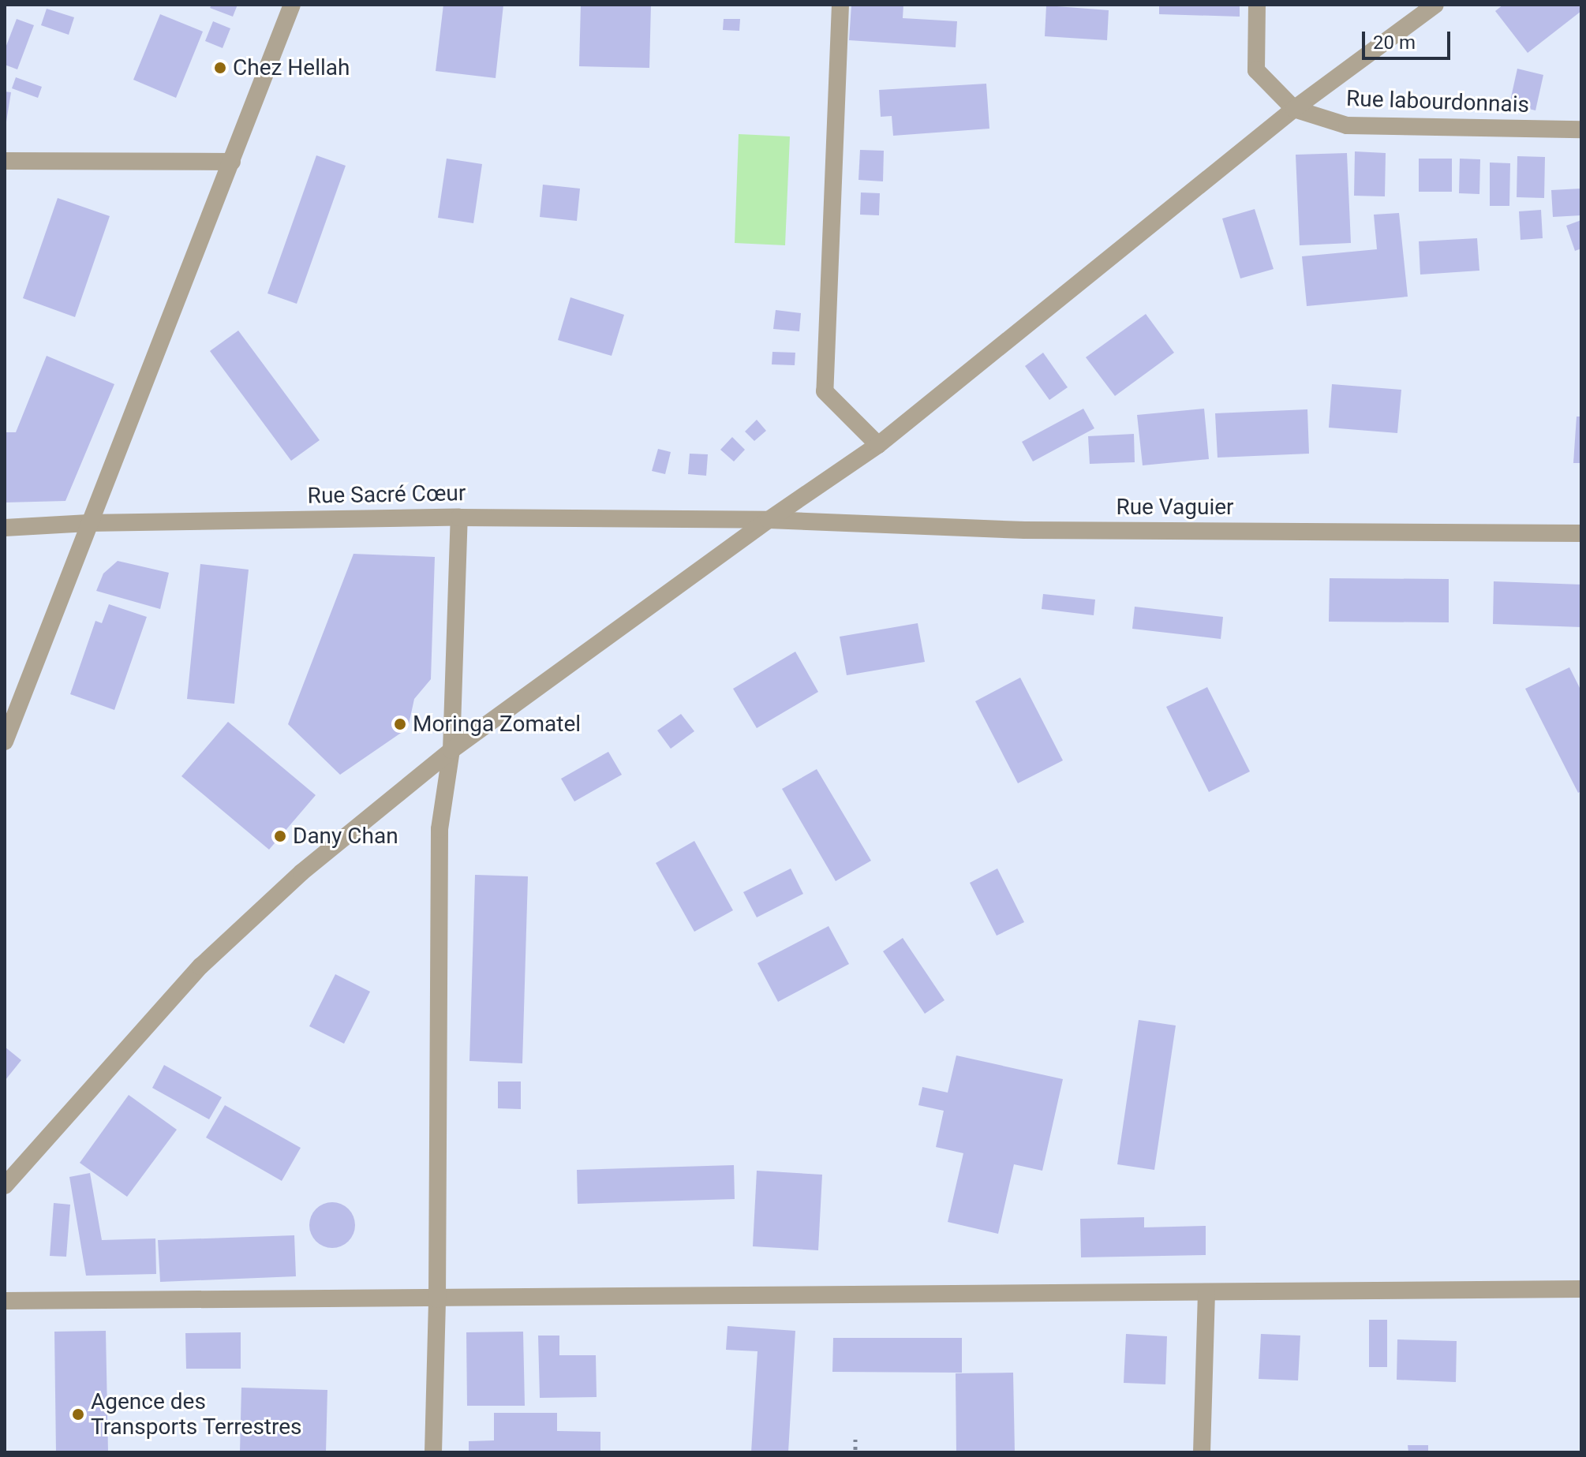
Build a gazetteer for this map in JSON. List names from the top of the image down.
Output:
{
  "streets": {
    "street": ["Rue labourdonnais", "Rue Sacré Cœur", "Rue Vaguier"]
  },
  "crossings": [
    ["Rue Sacré Cœur", "Rue Vaguier"]
  ],
  "places": [
    "Chez Hellah",
    "Moringa Zomatel",
    "Dany Chan",
    "Agence des Transports Terrestres"
  ],
  "scale_bar": "20 m"
}
